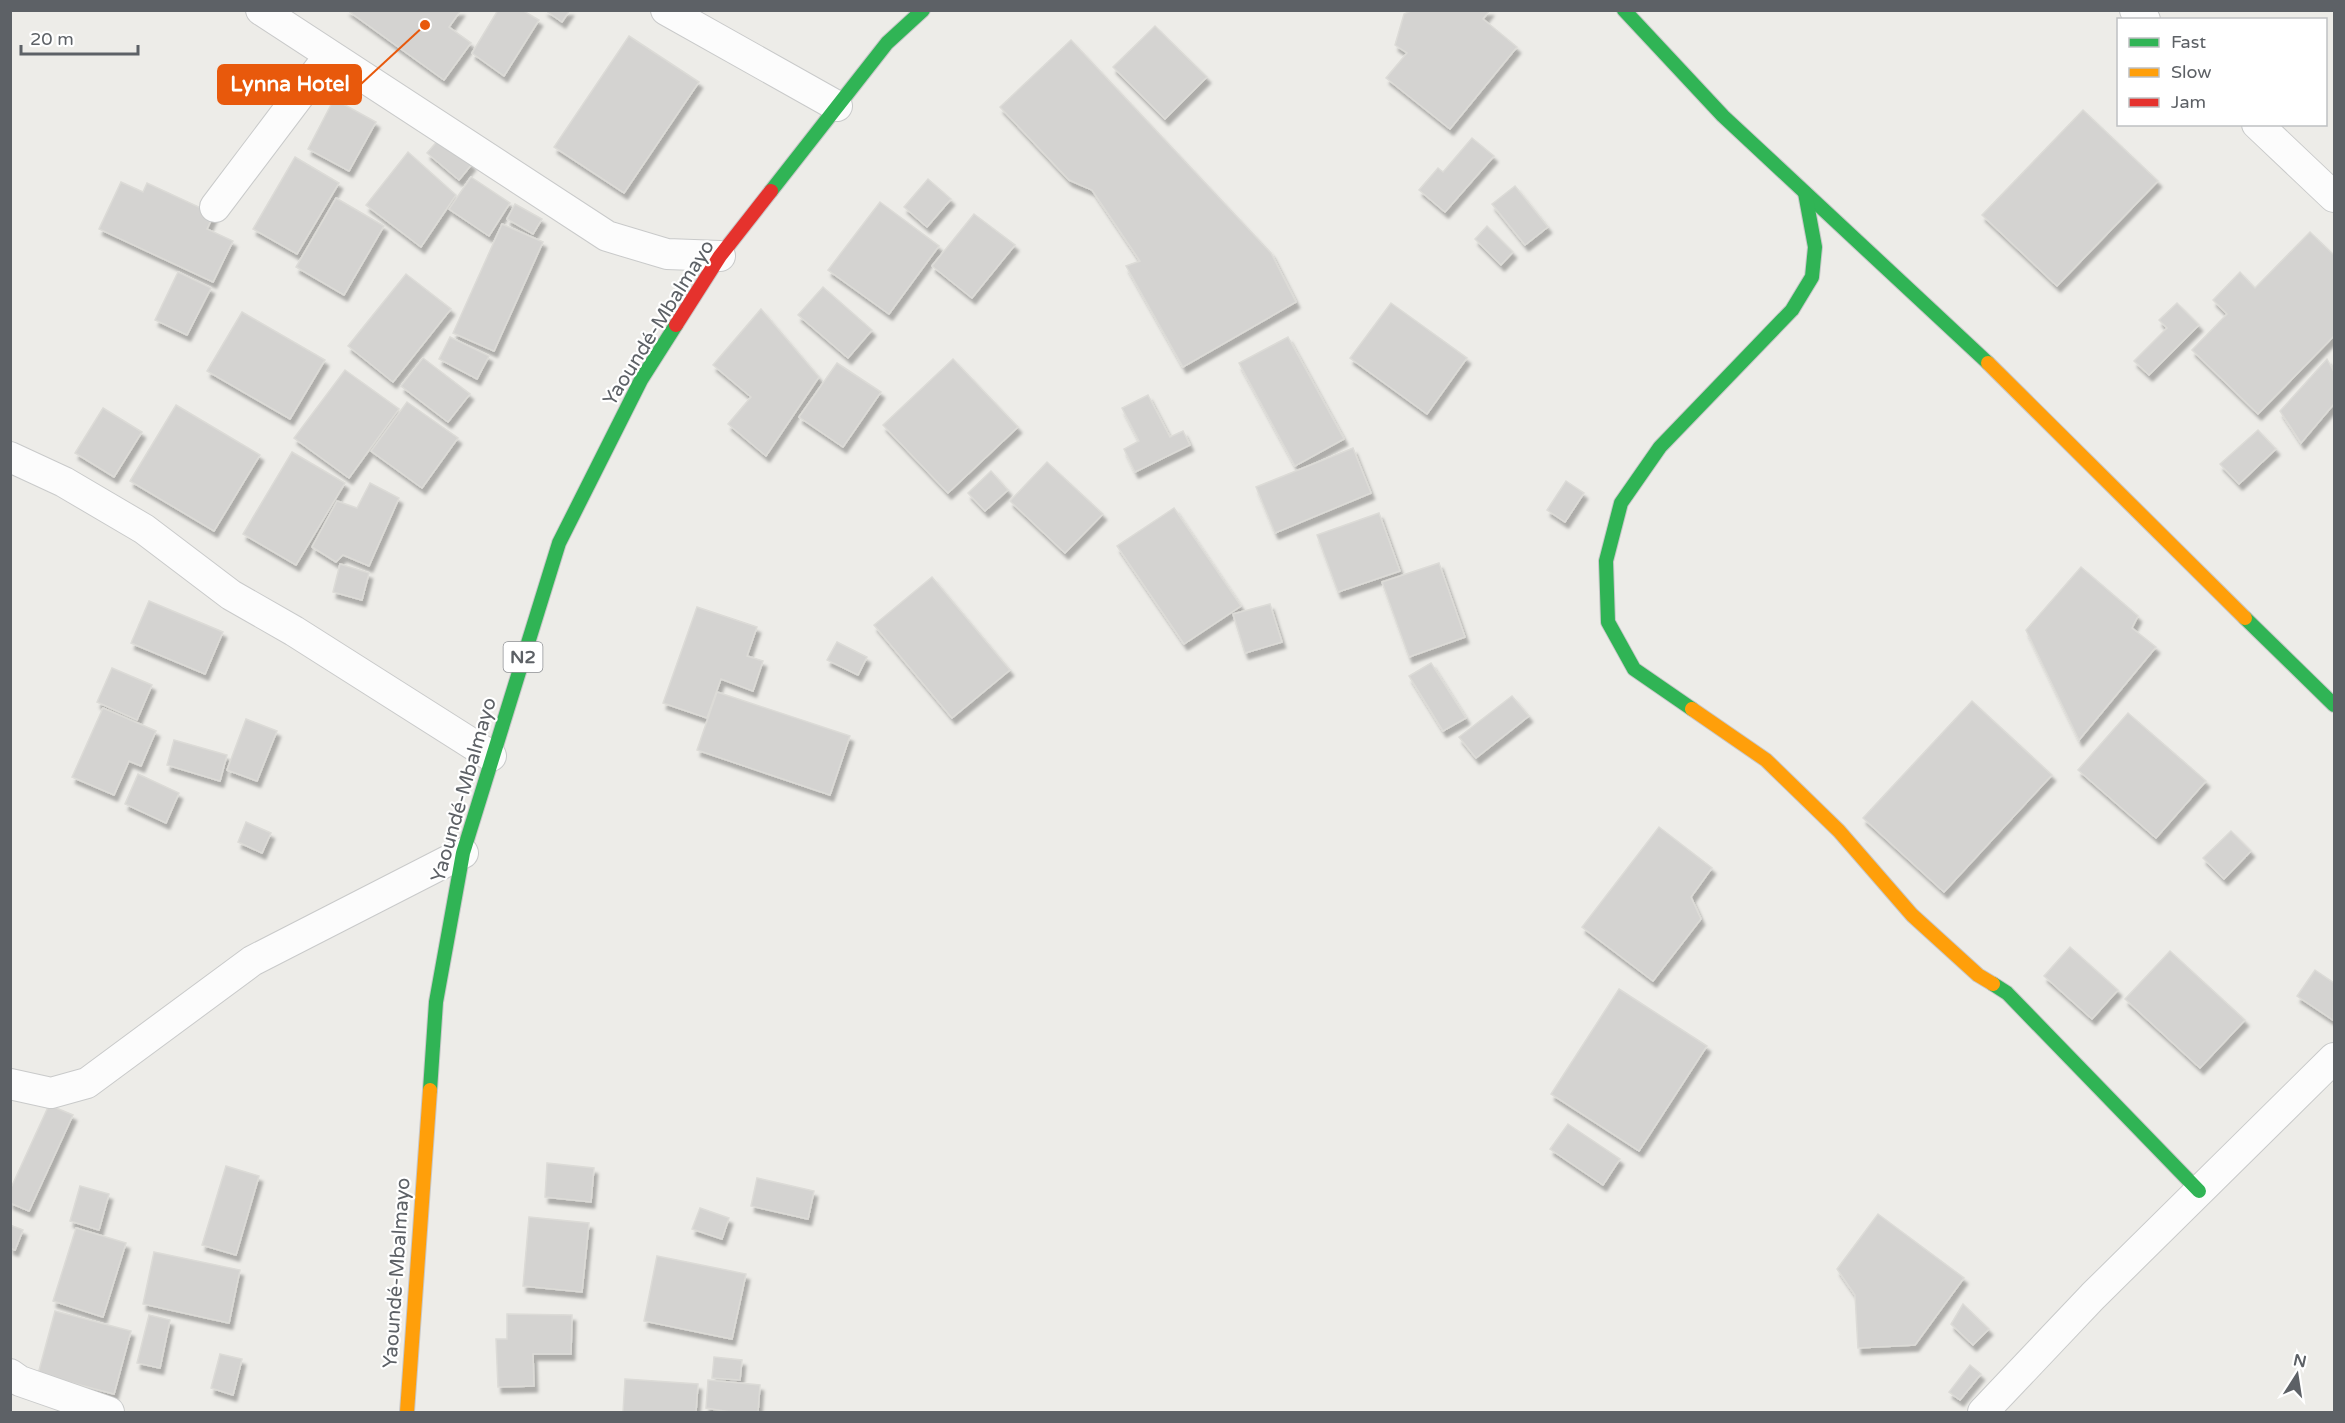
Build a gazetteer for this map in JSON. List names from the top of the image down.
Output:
{
  "streets": {
    "main road": ["Yaoundé-Mbalmayo", "N2"]
  },
  "places": ["Lynna Hotel"],
  "legend": ["Fast", "Slow", "Jam"],
  "scale_bar": "20 m",
  "north": "top"
}
